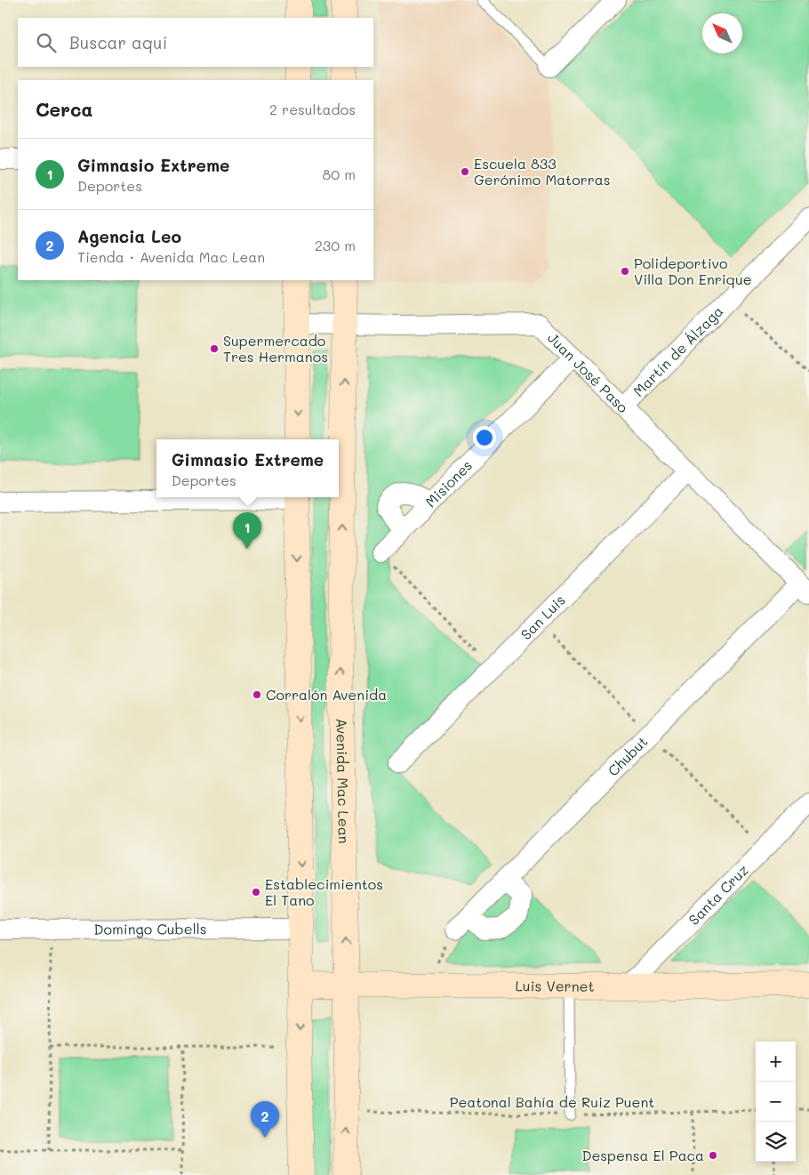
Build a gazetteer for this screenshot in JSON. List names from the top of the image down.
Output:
{
  "streets": {
    "main road": ["Avenida Mac Lean", "Luis Vernet"],
    "street": [
      "Martín de Álzaga",
      "Juan José Paso",
      "Misiones",
      "San Luis",
      "Chubut",
      "Santa Cruz",
      "Domingo Cubells"
    ],
    "path": ["Peatonal Bahía de Ruiz Puent"]
  },
  "crossings": [
    ["Martín de Álzaga", "Juan José Paso"],
    ["Juan José Paso", "Misiones"],
    ["Juan José Paso", "San Luis"],
    ["Juan José Paso", "Chubut"],
    ["Juan José Paso", "Avenida Mac Lean"],
    ["Avenida Mac Lean", "Luis Vernet"],
    ["Avenida Mac Lean", "Peatonal Bahía de Ruiz Puent"],
    ["Santa Cruz", "Luis Vernet"]
  ],
  "places": [
    "Escuela 833 Gerónimo Matorras",
    "Polideportivo Villa Don Enrique",
    "Supermercado Tres Hermanos",
    "Corralón Avenida",
    "Establecimientos El Tano",
    "Despensa El Paca"
  ],
  "north": "top left",
  "page": {
    "search": "Buscar aquí",
    "heading": ["Cerca", "2 resultados"],
    "list": [
      {
        "mark": "1",
        "name": "Gimnasio Extreme",
        "note": "Deportes",
        "value": "80 m"
      },
      {
        "mark": "2",
        "name": "Agencia Leo",
        "note": "Tienda · Avenida Mac Lean",
        "value": "230 m"
      }
    ],
    "popup": ["Gimnasio Extreme", "Deportes"],
    "pins": ["1", "2"],
    "map_buttons": ["+", "−"]
  }
}
